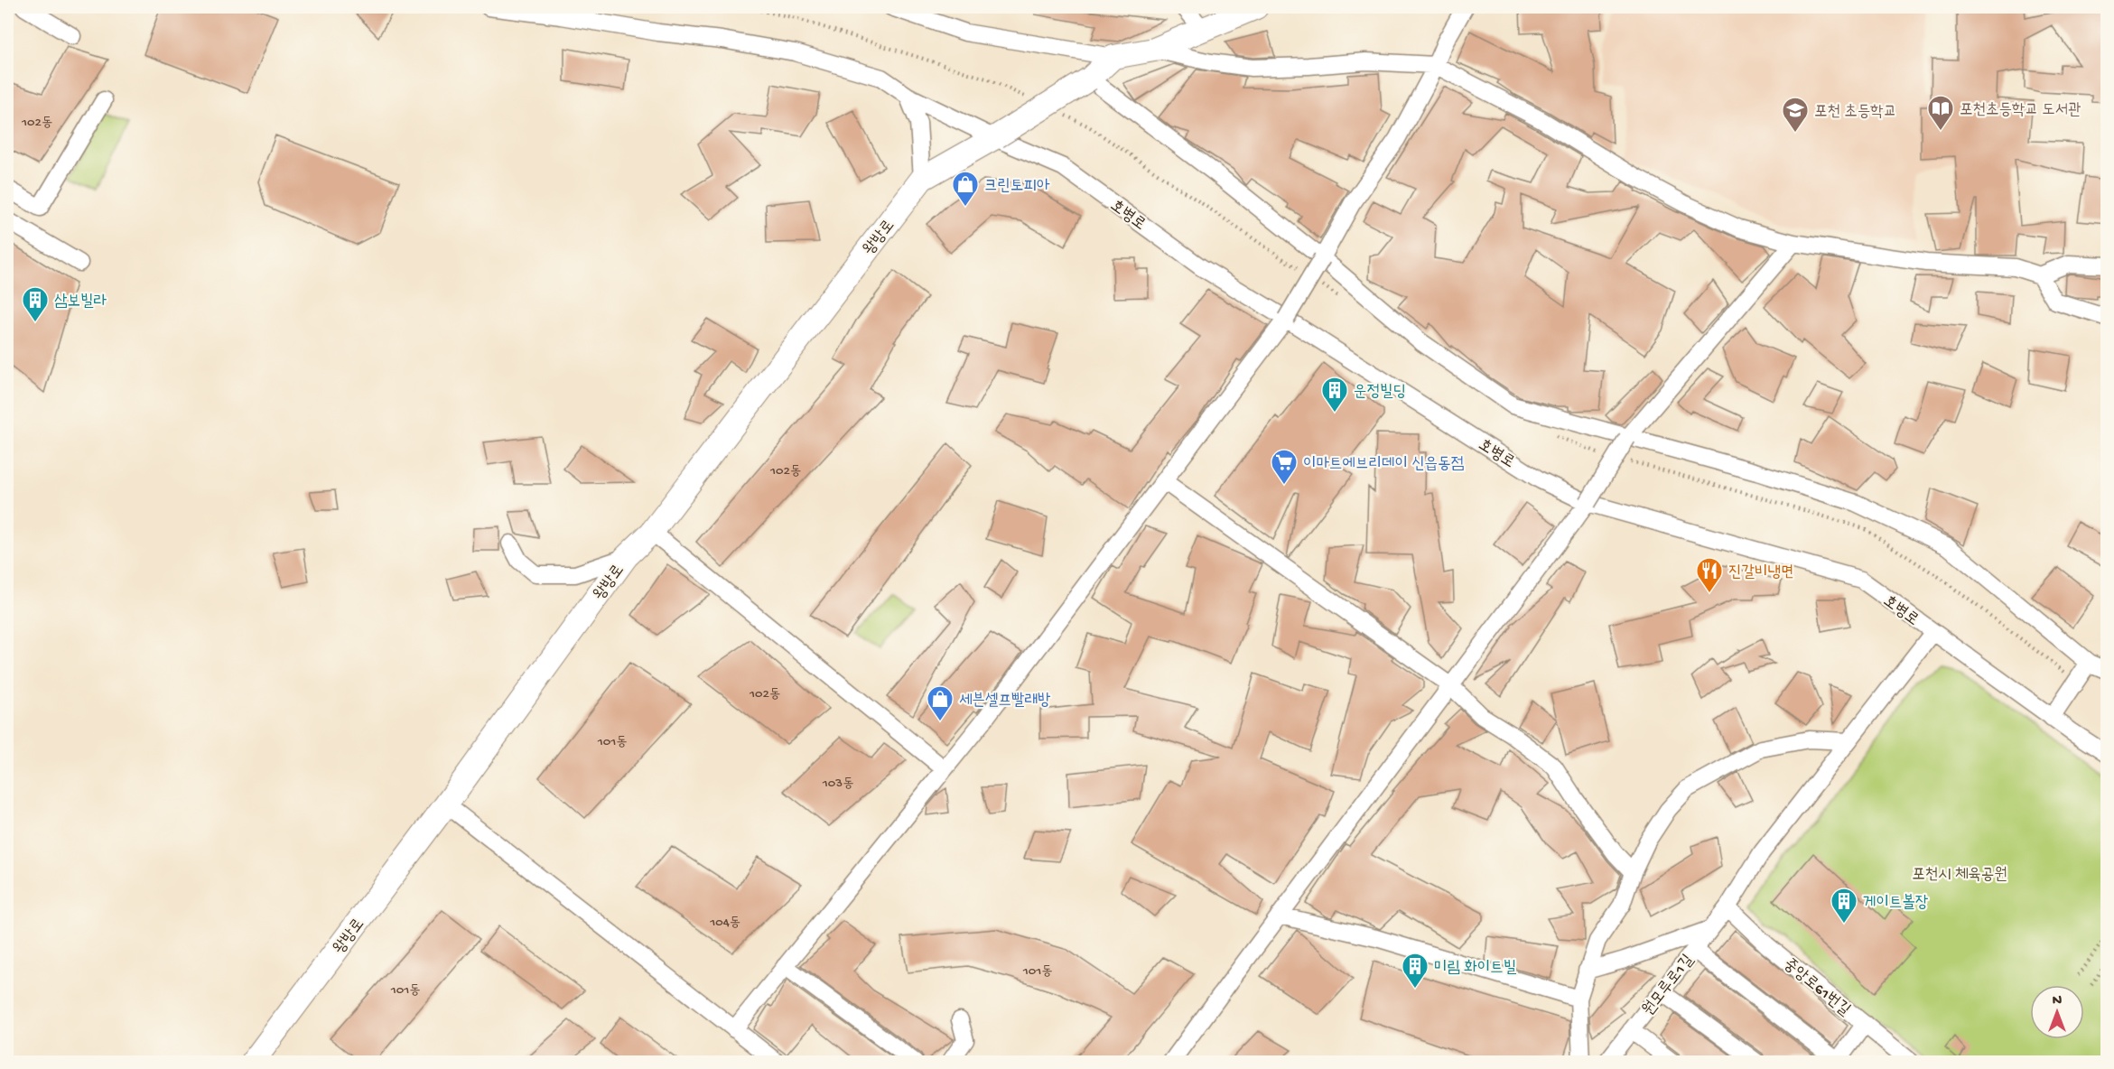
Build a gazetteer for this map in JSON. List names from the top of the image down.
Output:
{
  "streets": {
    "main road": ["왕방로"],
    "street": ["호병로", "원모루로1길", "중앙로61번길"]
  },
  "crossings": [
    ["호병로", "왕방로"],
    ["호병로", "원모루로1길"],
    ["원모루로1길", "중앙로61번길"]
  ],
  "parks": ["포천시 체육공원"],
  "places": {
    "library": ["포천초등학교 도서관"],
    "school or university": ["포천 초등학교"],
    "shop": ["크린토피아", "세븐셀프빨래방"],
    "building": [
      "삼보빌라",
      "운정빌딩",
      "게이트볼장",
      "미림 화이트빌"
    ],
    "supermarket": ["이마트에브리데이 신읍동점"],
    "restaurant": ["진갈비냉면"]
  },
  "house_numbers": [
    "102동",
    "102동",
    "102동",
    "101동",
    "103동",
    "104동",
    "101동",
    "101동"
  ],
  "north": "top"
}
